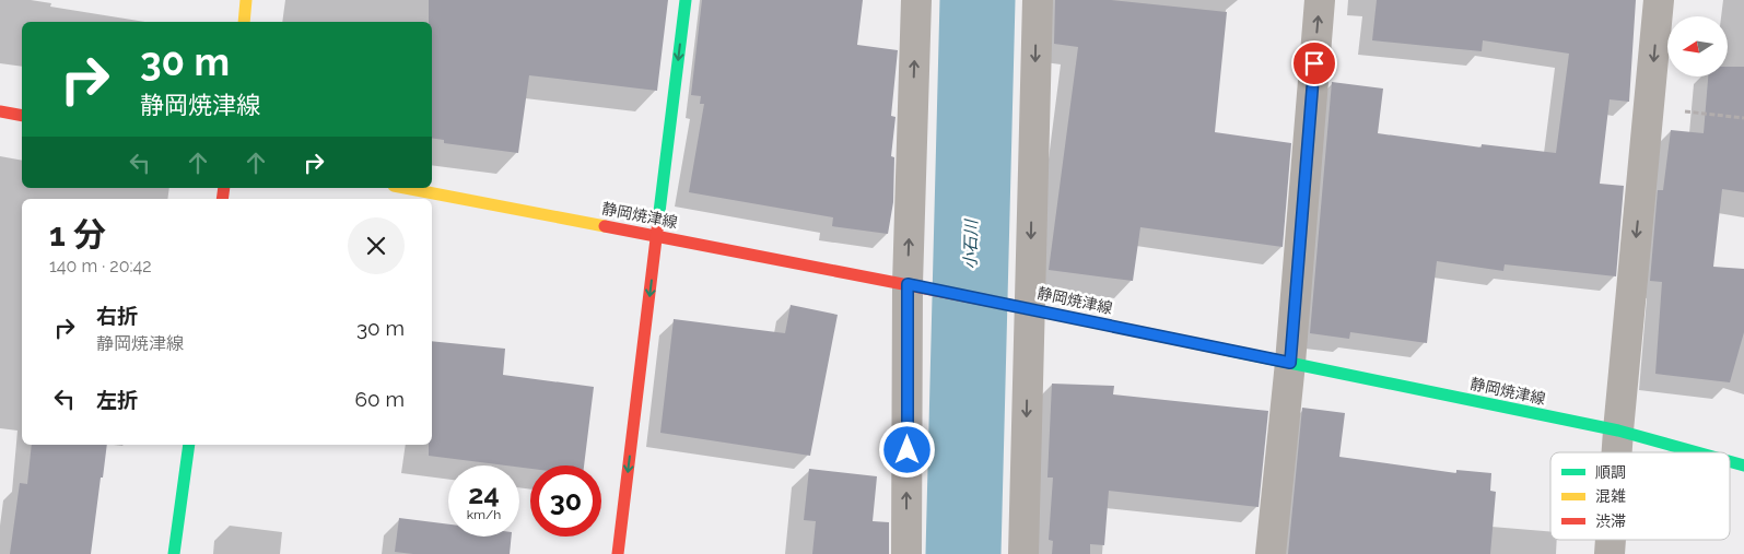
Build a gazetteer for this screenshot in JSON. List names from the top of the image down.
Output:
{
  "streets": {
    "main road": ["静岡焼津線"]
  },
  "water": ["小石川"],
  "legend": ["順調", "混雑", "渋滞"],
  "north": "left",
  "page": {
    "turn": ["30 m", "静岡焼津線"],
    "heading": ["1 分", "140 m · 20:42"],
    "list": [
      {
        "name": "右折",
        "note": "静岡焼津線",
        "value": "30 m"
      },
      {
        "name": "左折",
        "value": "60 m"
      }
    ],
    "speed": "24 km/h",
    "limit": "30"
  }
}
